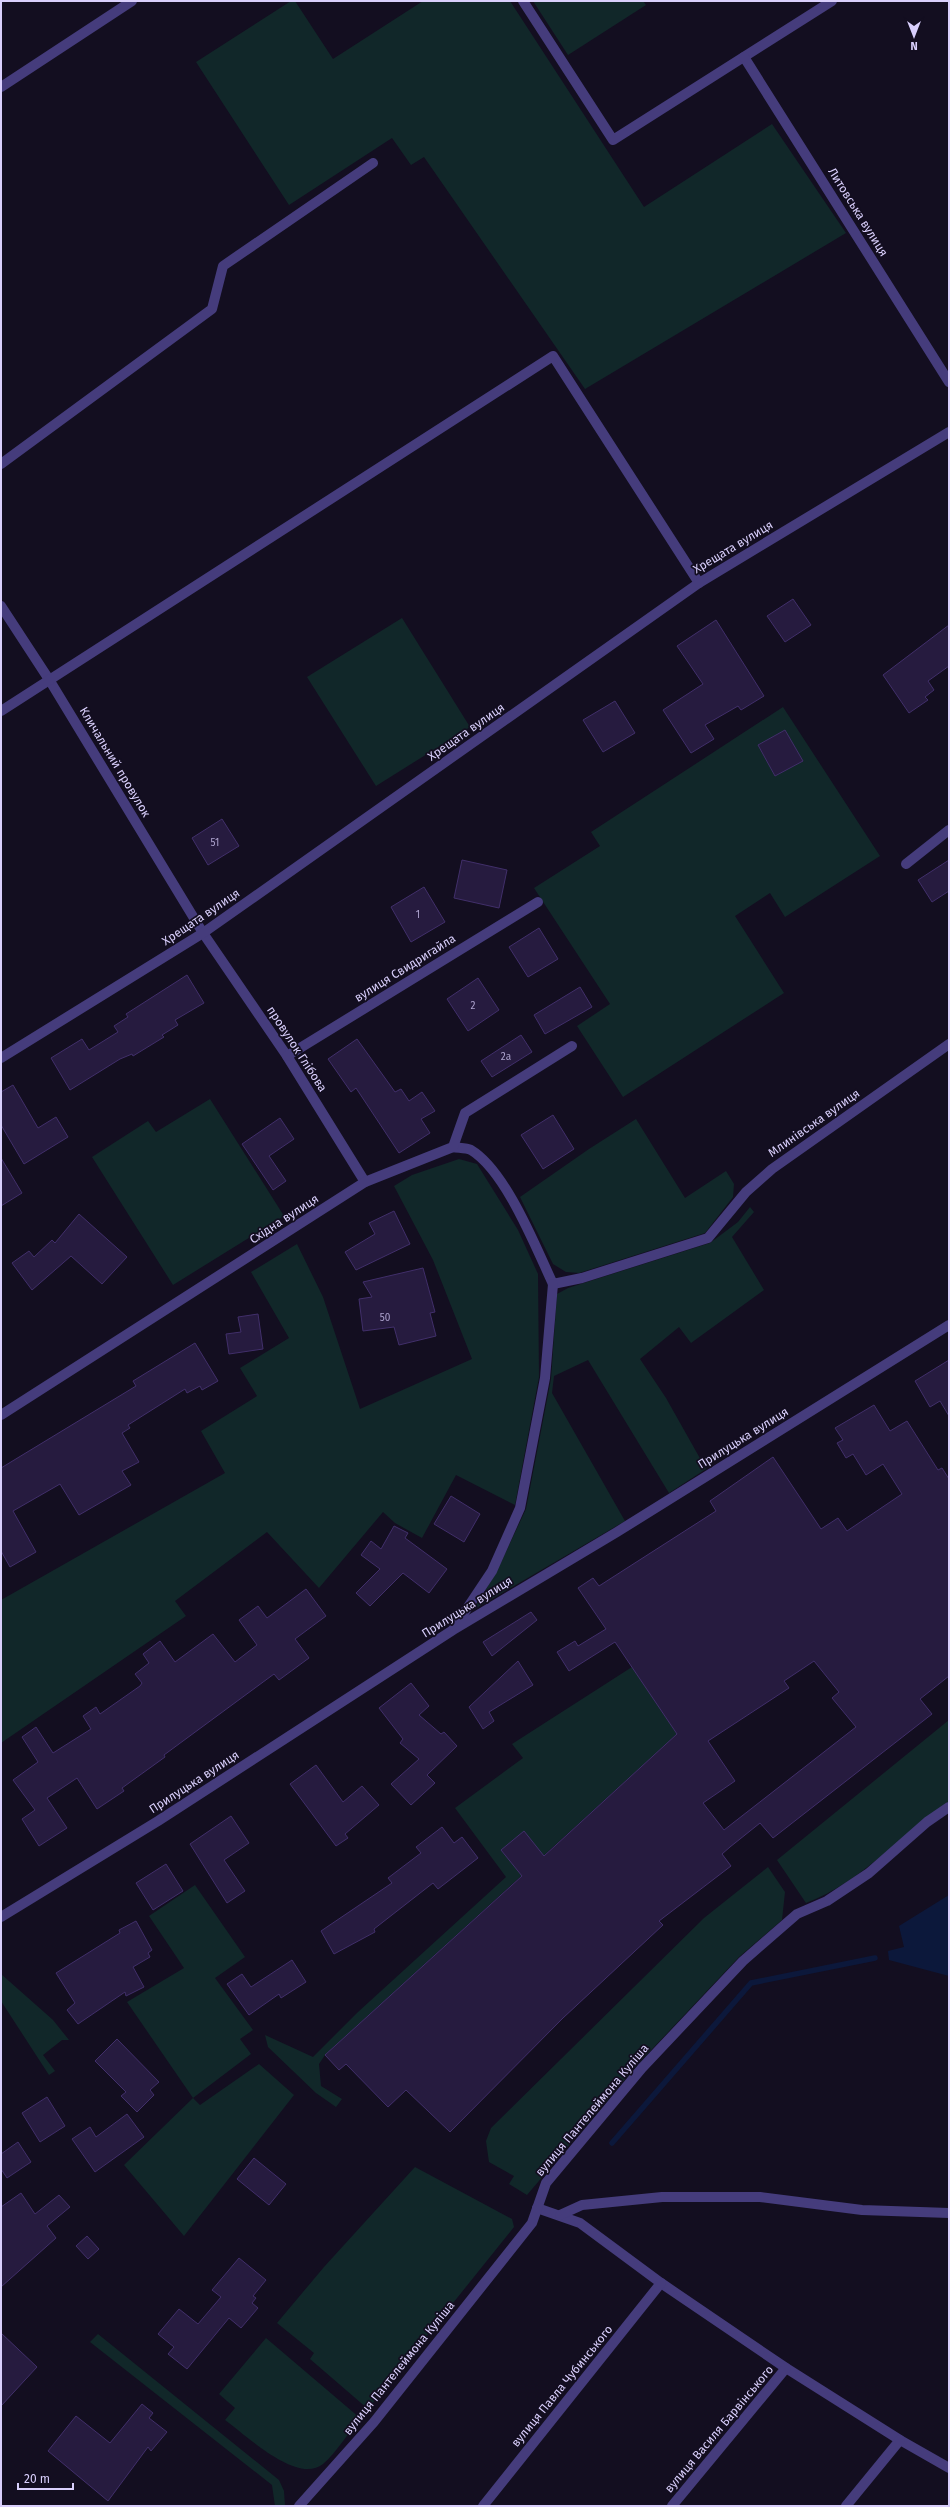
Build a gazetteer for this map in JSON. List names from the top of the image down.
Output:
{
  "streets": {
    "street": [
      "Литовська вулиця",
      "Хрещата вулиця",
      "Кличальний провулок",
      "вулиця Свидригайла",
      "провулок Глібова",
      "Млинівська вулиця",
      "Східна вулиця",
      "Прилуцька вулиця",
      "вулиця Пантелеймона Куліша",
      "вулиця Павла Чубинського",
      "вулиця Василя Барвінського"
    ]
  },
  "crossings": [
    ["Хрещата вулиця", "Кличальний провулок"],
    ["Хрещата вулиця", "провулок Глібова"],
    ["Кличальний провулок", "провулок Глібова"],
    ["вулиця Свидригайла", "провулок Глібова"],
    ["провулок Глібова", "Східна вулиця"]
  ],
  "house_numbers": [
    "51",
    "1",
    "2",
    "2а",
    "50"
  ],
  "scale_bar": "20 m",
  "north": "bottom"
}
